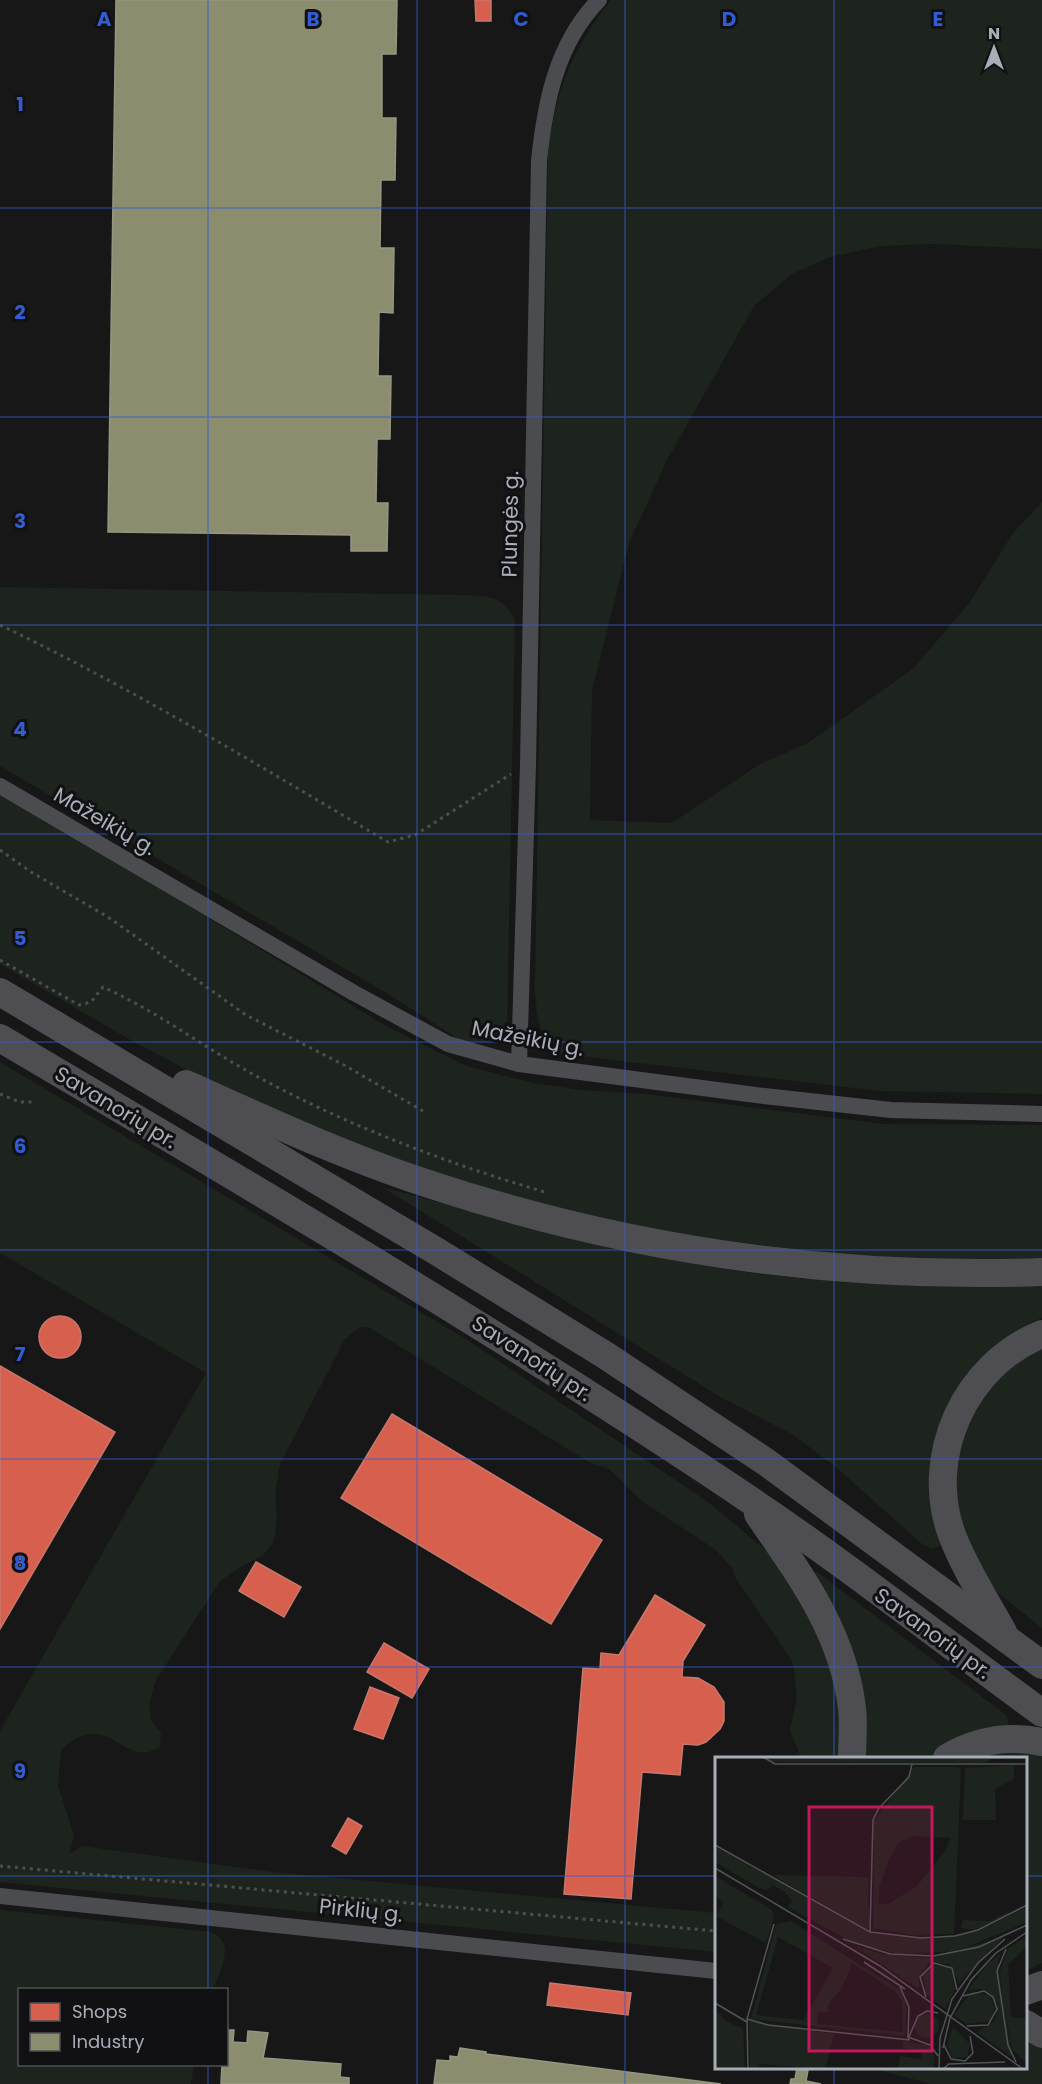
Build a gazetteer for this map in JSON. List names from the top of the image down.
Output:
{
  "streets": {
    "highway": ["Savanorių pr."],
    "street": ["Plungės g.", "Mažeikių g.", "Pirklių g."]
  },
  "crossings": [
    ["Plungės g.", "Mažeikių g."]
  ],
  "legend": ["Shops", "Industry"],
  "north": "top",
  "grid": {
    "columns": [
      "A",
      "B",
      "C",
      "D",
      "E"
    ],
    "rows": [
      "1",
      "2",
      "3",
      "4",
      "5",
      "6",
      "7",
      "8",
      "9"
    ]
  }
}
